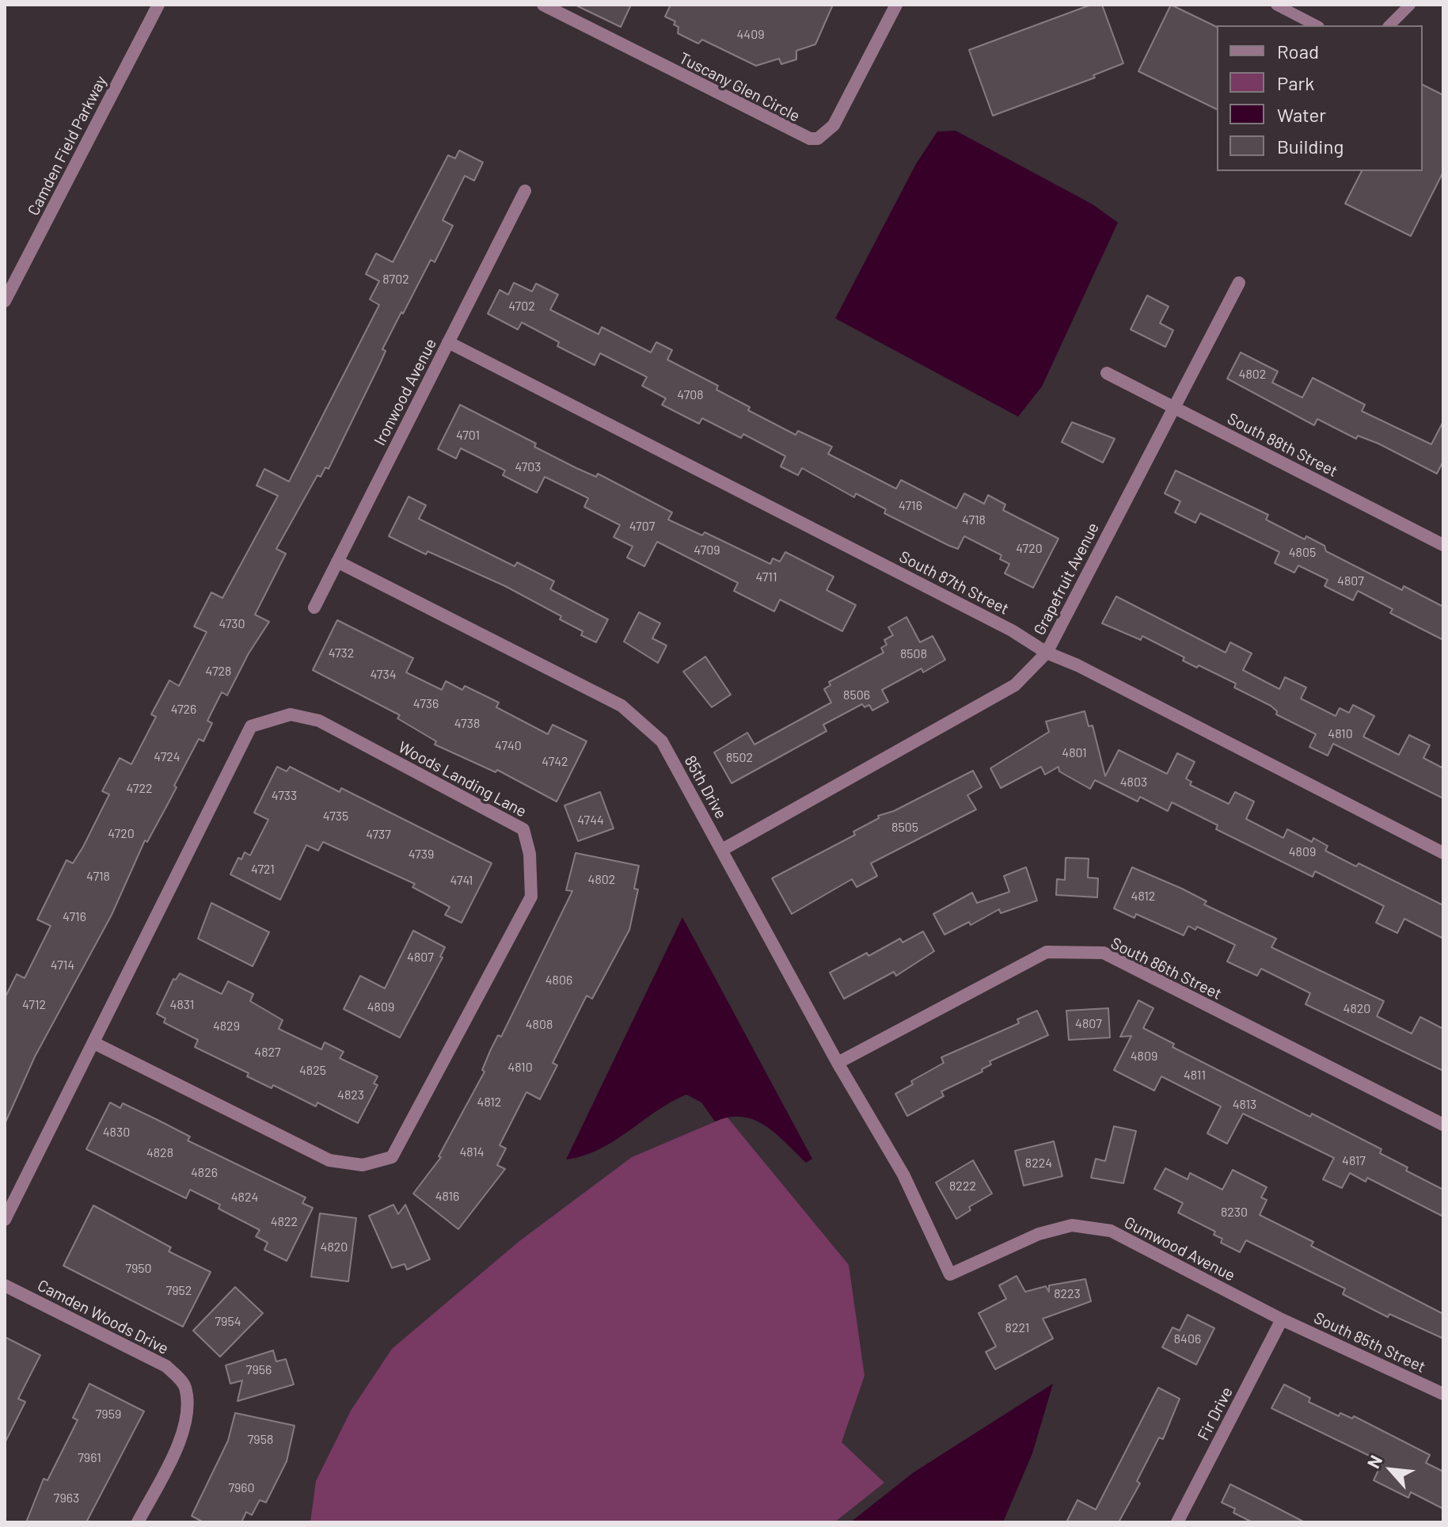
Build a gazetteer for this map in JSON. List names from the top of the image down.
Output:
{
  "streets": {
    "street": [
      "Tuscany Glen Circle",
      "Camden Field Parkway",
      "Ironwood Avenue",
      "South 88th Street",
      "Grapefruit Avenue",
      "South 87th Street",
      "Woods Landing Lane",
      "85th Drive",
      "South 86th Street",
      "Gumwood Avenue",
      "Camden Woods Drive",
      "South 85th Street",
      "Fir Drive"
    ]
  },
  "crossings": [
    ["Ironwood Avenue", "South 87th Street"],
    ["Ironwood Avenue", "85th Drive"],
    ["South 88th Street", "Grapefruit Avenue"],
    ["Grapefruit Avenue", "South 87th Street"],
    ["Grapefruit Avenue", "85th Drive"],
    ["85th Drive", "South 86th Street"],
    ["85th Drive", "Gumwood Avenue"],
    ["Gumwood Avenue", "South 85th Street"],
    ["Gumwood Avenue", "Fir Drive"],
    ["South 85th Street", "Fir Drive"]
  ],
  "house_numbers": [
    "4409",
    "8702",
    "4702",
    "4802",
    "4708",
    "4701",
    "4703",
    "4716",
    "4718",
    "4707",
    "4720",
    "4709",
    "4805",
    "4711",
    "4807",
    "4730",
    "4732",
    "8508",
    "4728",
    "4734",
    "8506",
    "4736",
    "4726",
    "4738",
    "4810",
    "4740",
    "4801",
    "4724",
    "8502",
    "4742",
    "4803",
    "4722",
    "4733",
    "4735",
    "4744",
    "8505",
    "4720",
    "4737",
    "4809",
    "4739",
    "4721",
    "4718",
    "4802",
    "4741",
    "4812",
    "4716",
    "4807",
    "4714",
    "4806",
    "4712",
    "4831",
    "4809",
    "4820",
    "4807",
    "4808",
    "4829",
    "4827",
    "4809",
    "4810",
    "4825",
    "4811",
    "4823",
    "4812",
    "4813",
    "4830",
    "4814",
    "4828",
    "4817",
    "8224",
    "4826",
    "8222",
    "4816",
    "4824",
    "8230",
    "4822",
    "4820",
    "7950",
    "7952",
    "8223",
    "7954",
    "8221",
    "8406",
    "7956",
    "7959",
    "7958",
    "7961",
    "7960",
    "7963"
  ],
  "legend": [
    "Road",
    "Park",
    "Water",
    "Building"
  ],
  "north": "top left"
}
